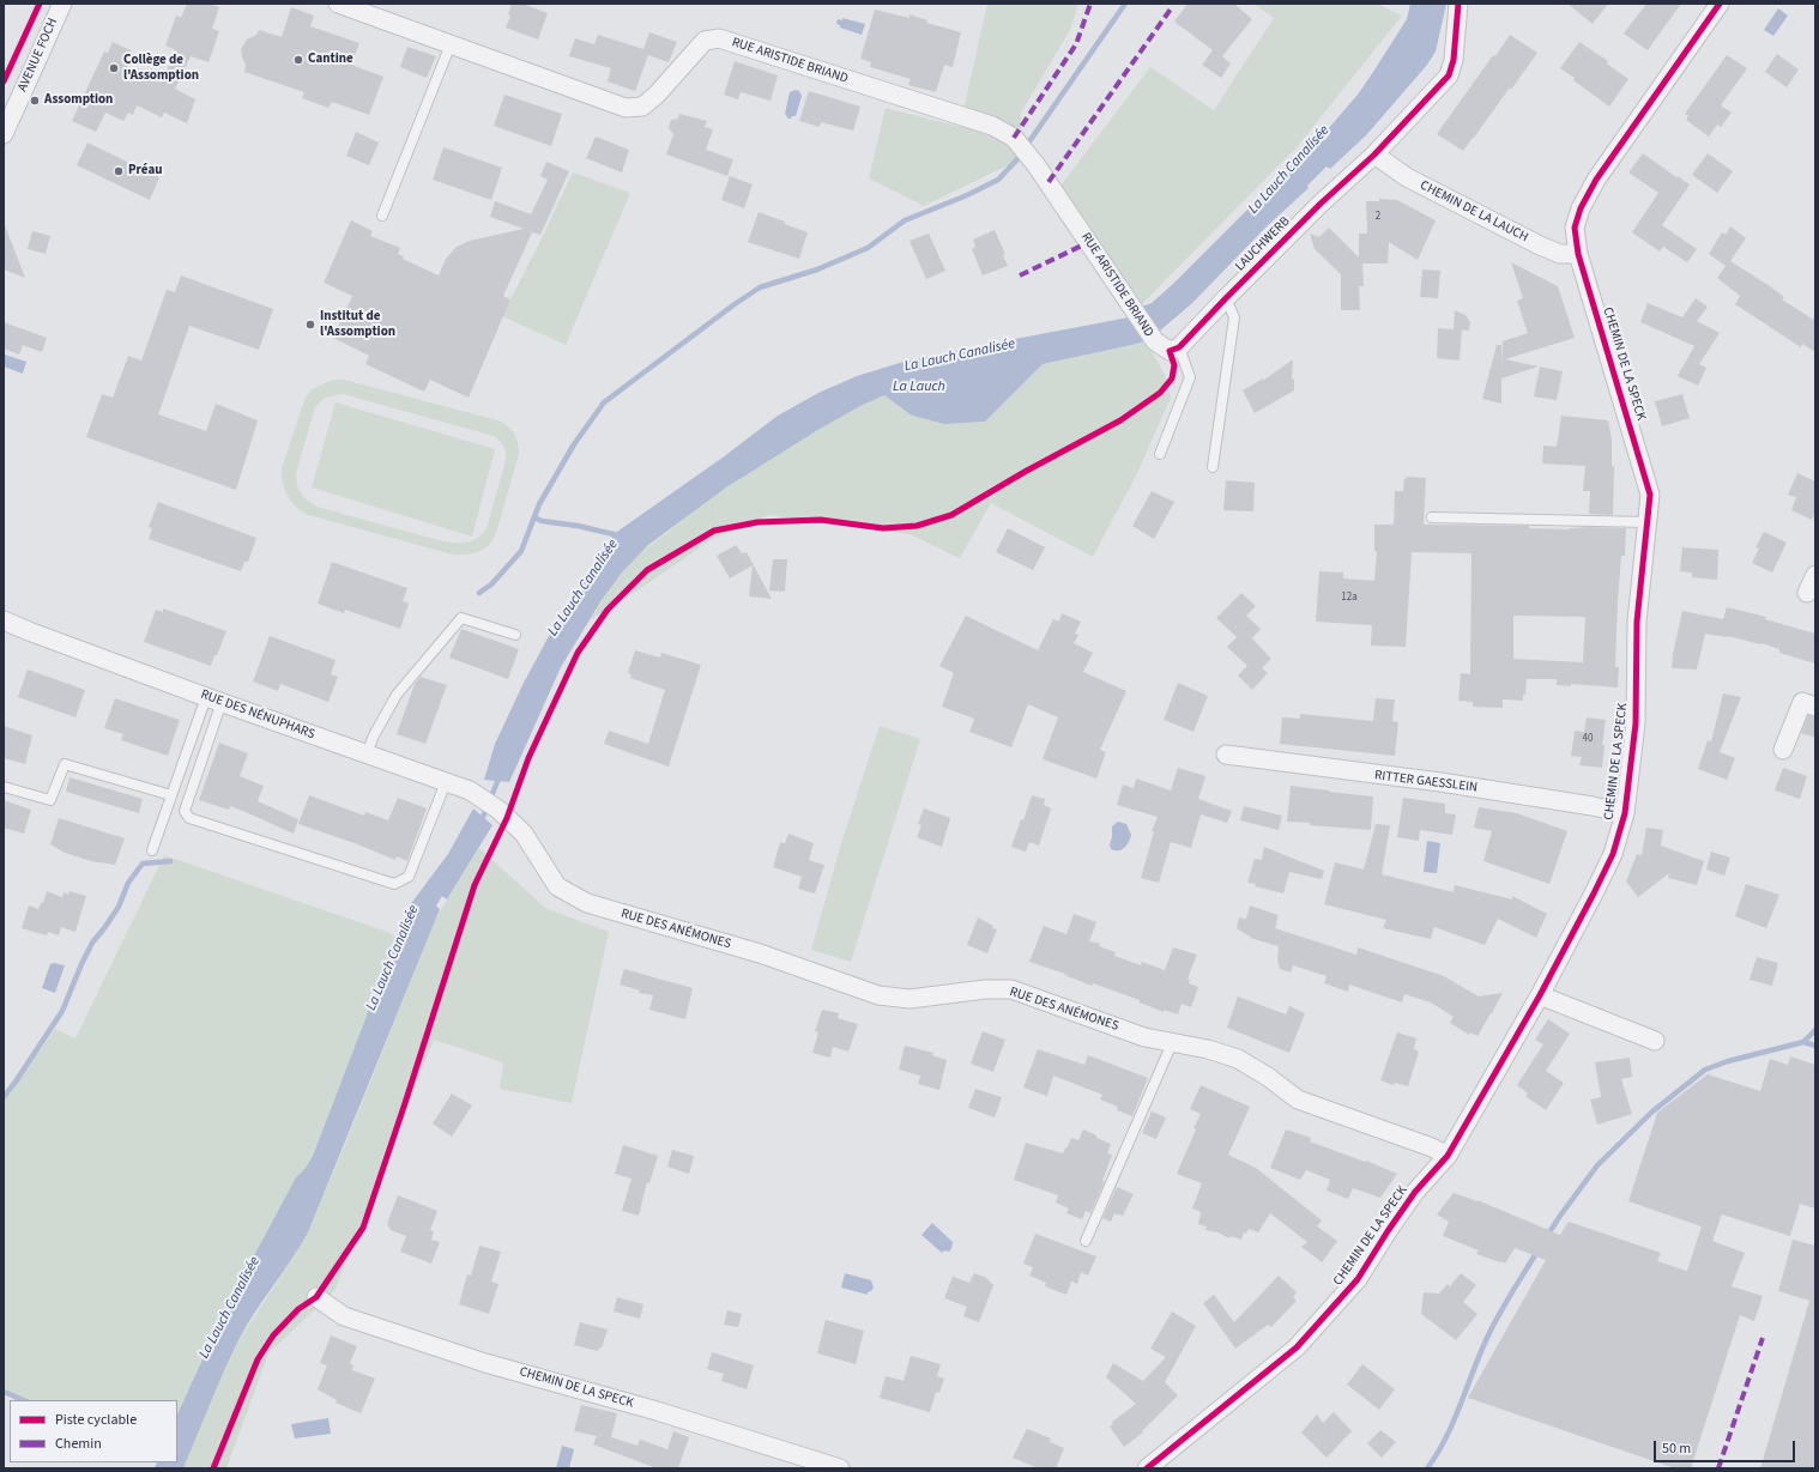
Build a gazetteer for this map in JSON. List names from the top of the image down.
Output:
{
  "streets": {
    "street": [
      "AVENUE FOCH",
      "RUE ARISTIDE BRIAND",
      "CHEMIN DE LA LAUCH",
      "LAUCHWERB",
      "CHEMIN DE LA SPECK",
      "RUE DES NÉNUPHARS",
      "RITTER GAESSLEIN",
      "RUE DES ANÉMONES"
    ]
  },
  "crossings": [
    ["RUE ARISTIDE BRIAND", "LAUCHWERB"],
    ["CHEMIN DE LA LAUCH", "LAUCHWERB"],
    ["CHEMIN DE LA LAUCH", "CHEMIN DE LA SPECK"],
    ["CHEMIN DE LA SPECK", "RITTER GAESSLEIN"],
    ["CHEMIN DE LA SPECK", "RUE DES ANÉMONES"],
    ["RUE DES NÉNUPHARS", "RUE DES ANÉMONES"]
  ],
  "water": ["La Lauch Canalisée", "La Lauch"],
  "places": [
    "Cantine",
    "Collège de l'Assomption",
    "Assomption",
    "Préau",
    "Institut de l'Assomption"
  ],
  "house_numbers": ["2", "12a", "40"],
  "legend": ["Piste cyclable", "Chemin"],
  "scale_bar": "50 m"
}
